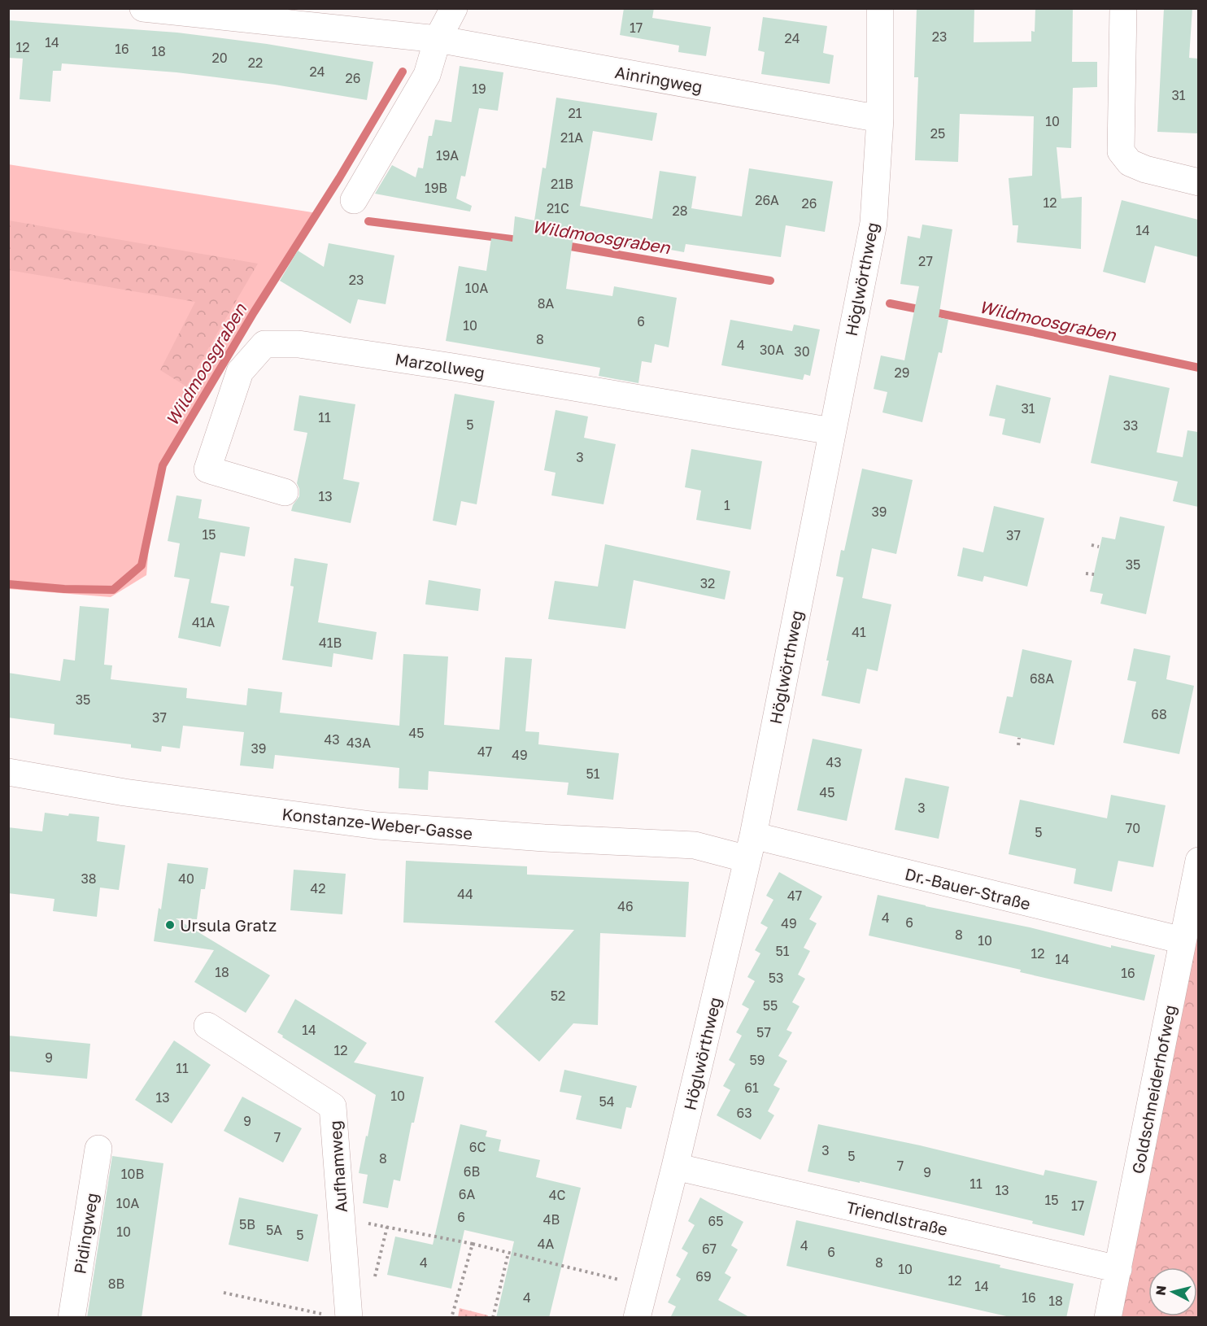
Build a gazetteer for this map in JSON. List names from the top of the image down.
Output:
{
  "streets": {
    "street": [
      "Ainringweg",
      "Höglwörthweg",
      "Marzollweg",
      "Konstanze-Weber-Gasse",
      "Dr.-Bauer-Straße",
      "Goldschneiderhofweg",
      "Aufhamweg",
      "Triendlstraße",
      "Pidingweg"
    ]
  },
  "crossings": [
    ["Ainringweg", "Höglwörthweg"],
    ["Höglwörthweg", "Marzollweg"],
    ["Höglwörthweg", "Konstanze-Weber-Gasse"],
    ["Höglwörthweg", "Dr.-Bauer-Straße"],
    ["Höglwörthweg", "Triendlstraße"],
    ["Konstanze-Weber-Gasse", "Dr.-Bauer-Straße"],
    ["Dr.-Bauer-Straße", "Goldschneiderhofweg"],
    ["Goldschneiderhofweg", "Triendlstraße"]
  ],
  "water": ["Wildmoosgraben"],
  "places": ["Ursula Gratz"],
  "house_numbers": [
    "17",
    "23",
    "24",
    "14",
    "12",
    "16",
    "18",
    "20",
    "22",
    "24",
    "26",
    "19",
    "31",
    "21",
    "10",
    "25",
    "21A",
    "19A",
    "21B",
    "19B",
    "26A",
    "12",
    "26",
    "21C",
    "28",
    "14",
    "27",
    "23",
    "10A",
    "8A",
    "6",
    "10",
    "8",
    "4",
    "30A",
    "30",
    "29",
    "31",
    "11",
    "5",
    "33",
    "3",
    "13",
    "1",
    "39",
    "15",
    "37",
    "35",
    "32",
    "41A",
    "41",
    "41B",
    "68A",
    "35",
    "68",
    "37",
    "45",
    "43",
    "43A",
    "39",
    "47",
    "49",
    "43",
    "51",
    "45",
    "3",
    "70",
    "5",
    "38",
    "40",
    "42",
    "44",
    "47",
    "46",
    "4",
    "6",
    "49",
    "8",
    "10",
    "51",
    "12",
    "14",
    "18",
    "16",
    "53",
    "52",
    "55",
    "14",
    "57",
    "12",
    "9",
    "59",
    "11",
    "61",
    "10",
    "13",
    "54",
    "63",
    "9",
    "7",
    "6C",
    "3",
    "5",
    "8",
    "7",
    "6B",
    "9",
    "10B",
    "11",
    "13",
    "6A",
    "4C",
    "15",
    "10A",
    "17",
    "6",
    "4B",
    "65",
    "5B",
    "5A",
    "10",
    "5",
    "4A",
    "4",
    "67",
    "6",
    "4",
    "8",
    "10",
    "69",
    "12",
    "8B",
    "14",
    "4",
    "16",
    "18"
  ],
  "north": "left"
}
